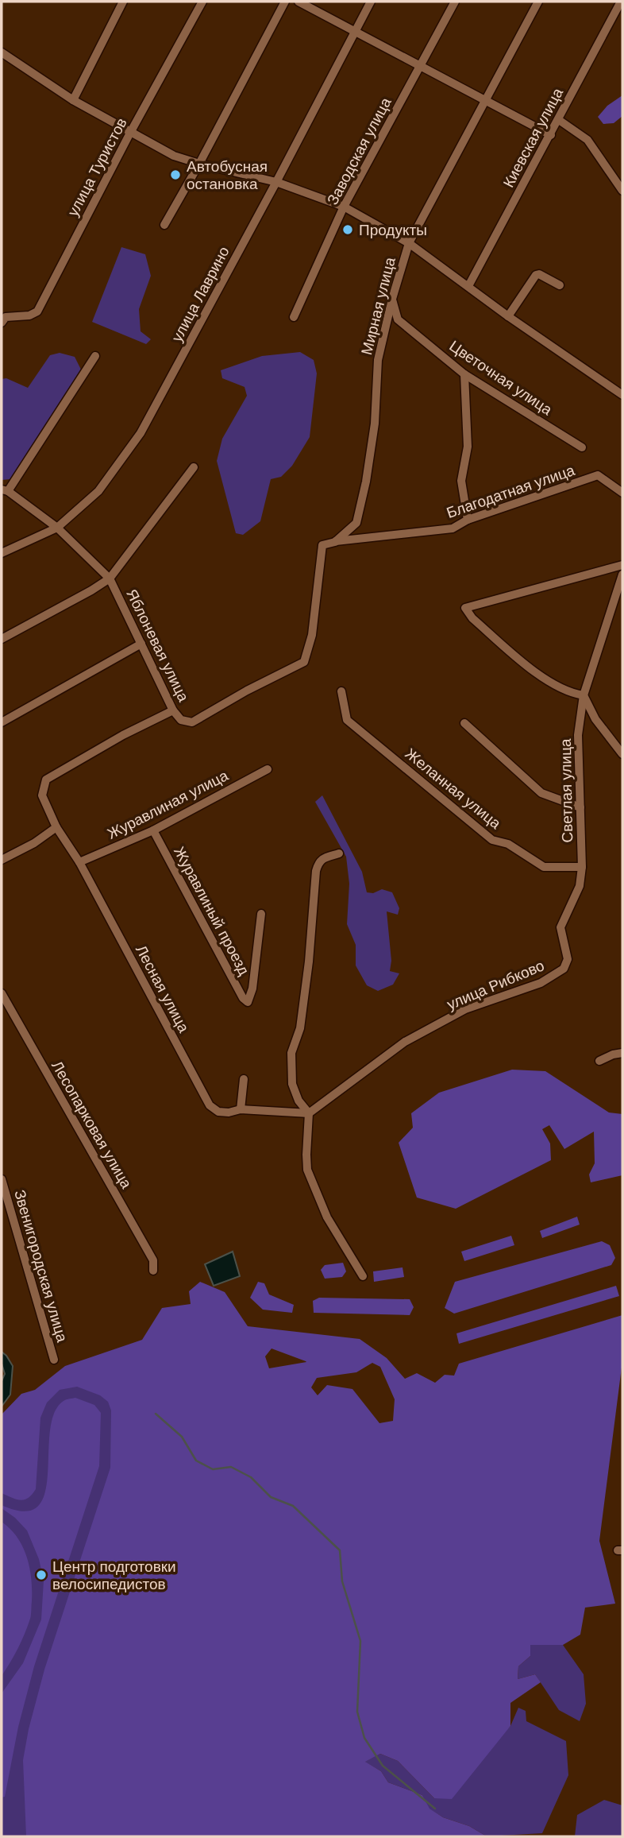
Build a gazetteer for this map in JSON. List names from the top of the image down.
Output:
{
  "streets": {
    "street": [
      "Киевская улица",
      "Заводская улица",
      "улица Туристов",
      "улица Лаврино",
      "Мирная улица",
      "Цветочная улица",
      "Благодатная улица",
      "Яблоневая улица",
      "Желанная улица",
      "Светлая улица",
      "Журавлиная улица",
      "Журавлиный проезд",
      "улица Рибково",
      "Лесная улица",
      "Лесопарковая улица",
      "Звенигородская улица"
    ]
  },
  "crossings": [
    ["улица Лаврино", "Яблоневая улица"],
    ["Мирная улица", "Цветочная улица"],
    ["Мирная улица", "Благодатная улица"],
    ["Мирная улица", "Яблоневая улица"],
    ["Яблоневая улица", "Лесная улица"],
    ["Желанная улица", "Светлая улица"],
    ["Светлая улица", "улица Рибково"],
    ["Журавлиная улица", "Журавлиный проезд"],
    ["Журавлиная улица", "Лесная улица"],
    ["улица Рибково", "Лесная улица"]
  ],
  "places": ["Автобусная остановка", "Продукты", "Центр подготовки велосипедистов"]
}
